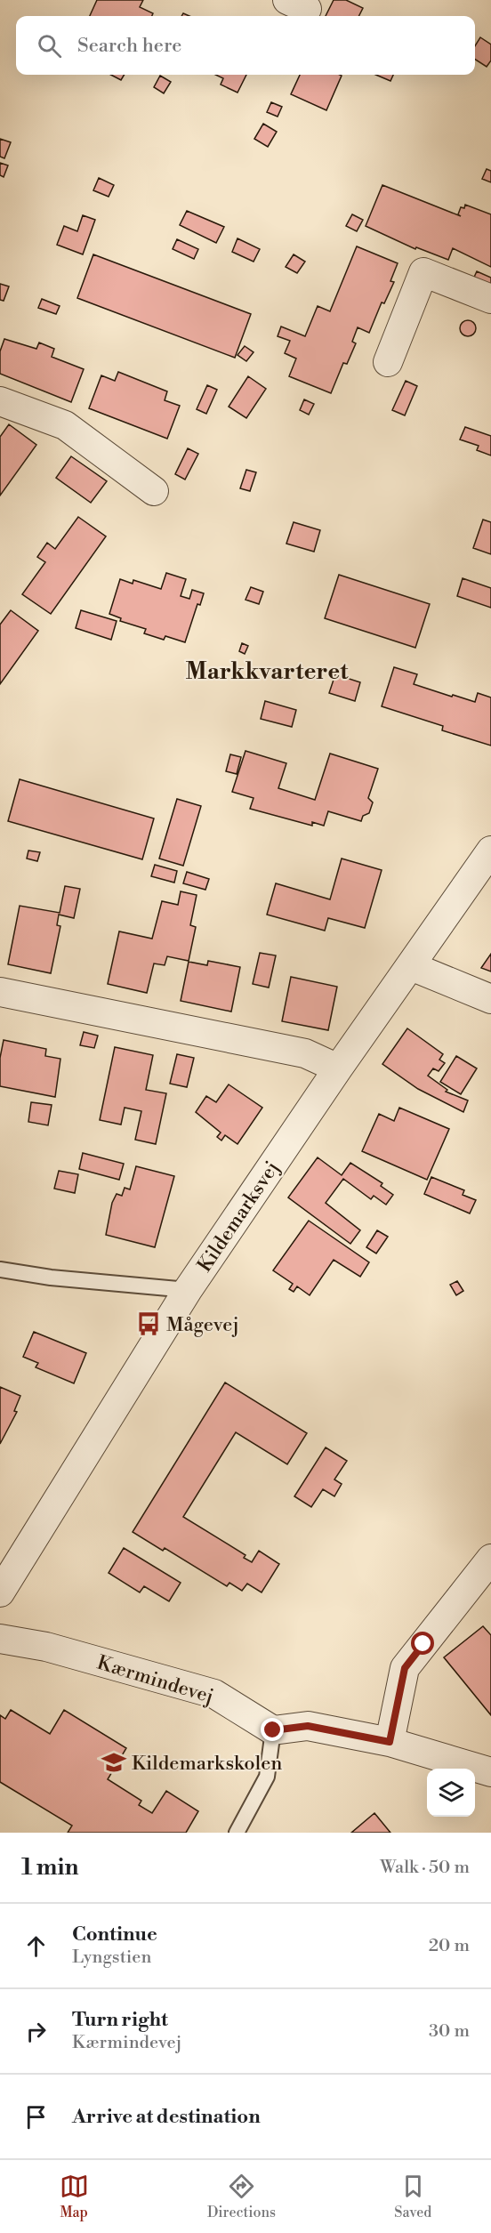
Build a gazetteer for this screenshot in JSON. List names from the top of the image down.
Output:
{
  "streets": {
    "street": ["Kildemarksvej", "Kærmindevej"]
  },
  "districts": ["Markkvarteret"],
  "places": {
    "bus stop": ["Mågevej"],
    "school or university": ["Kildemarkskolen"]
  },
  "page": {
    "search": "Search here",
    "heading": ["1 min", "Walk · 50 m"],
    "list": [
      ["Continue", "Lyngstien", "20 m"],
      ["Turn right", "Kærmindevej", "30 m"],
      "Arrive at destination"
    ],
    "nav": ["Map", "Directions", "Saved"]
  }
}
